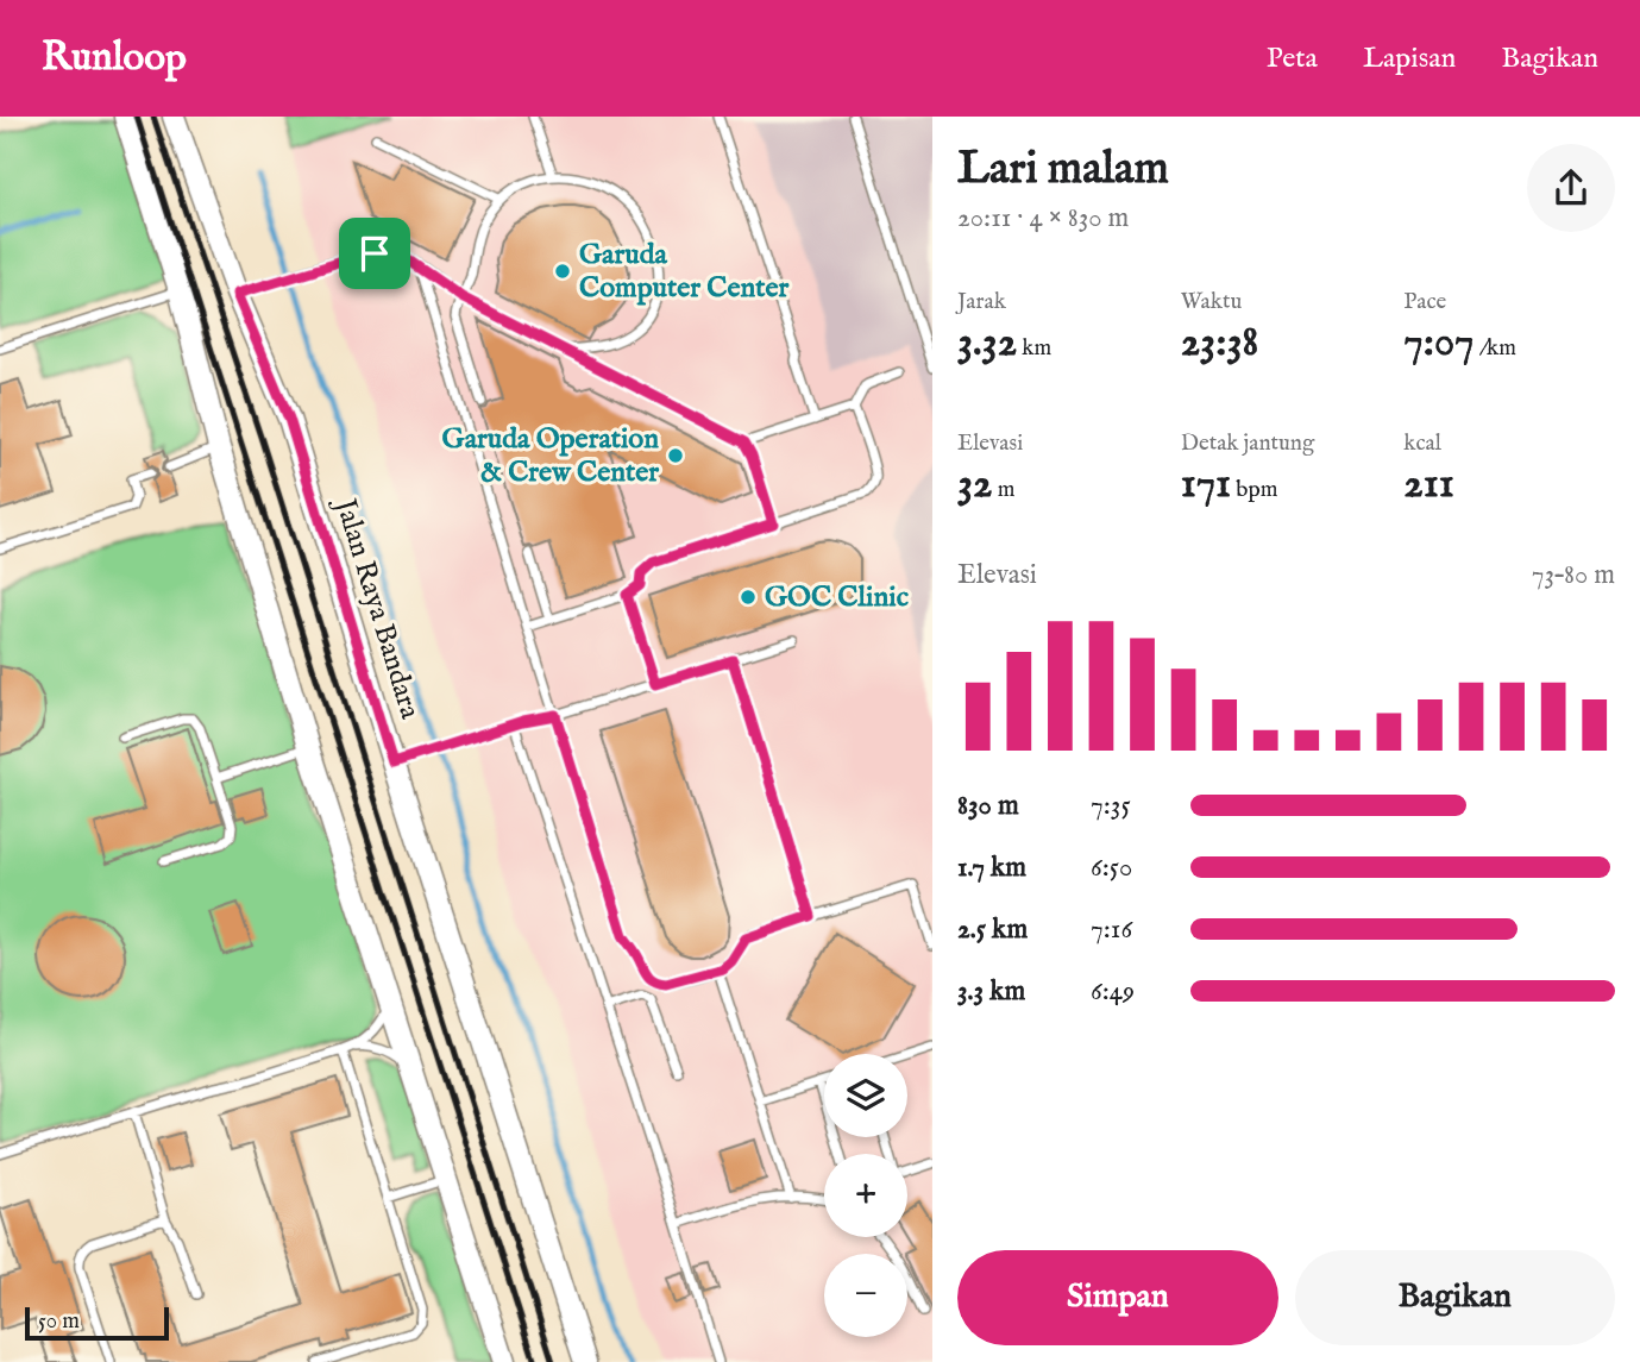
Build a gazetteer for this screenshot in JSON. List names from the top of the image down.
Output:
{
  "streets": {
    "street": ["Jalan Raya Bandara"]
  },
  "places": ["Garuda Computer Center", "Garuda Operation & Crew Center", "GOC Clinic"],
  "scale_bar": "50 m",
  "page": {
    "header": "Runloop",
    "nav": ["Peta", "Lapisan", "Bagikan"],
    "heading": ["Lari malam", "20:11 · 4 × 830 m"],
    "stats": [
      ["Jarak", "3.32 km"],
      ["Waktu", "23:38"],
      ["Pace", "7:07 /km"],
      ["Elevasi", "32 m"],
      ["Detak jantung", "171 bpm"],
      ["kcal", "211"]
    ],
    "chart": ["Elevasi", "73–80 m"],
    "list": [
      {
        "name": "830 m",
        "note": "7:35"
      },
      {
        "name": "1.7 km",
        "note": "6:50"
      },
      {
        "name": "2.5 km",
        "note": "7:16"
      },
      {
        "name": "3.3 km",
        "note": "6:49"
      }
    ],
    "map_buttons": ["+", "−"],
    "buttons": ["Simpan", "Bagikan"],
    "scale": "50 m"
  }
}
